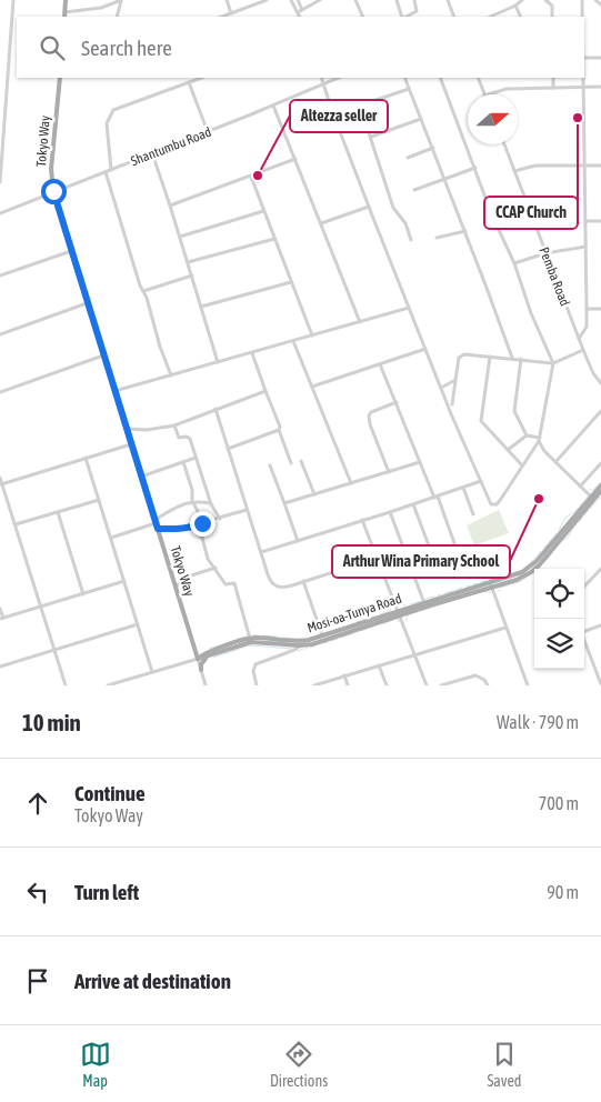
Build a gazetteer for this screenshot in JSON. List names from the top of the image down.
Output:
{
  "streets": {
    "main road": ["Tokyo Way", "Mosi-oa-Tunya Road"],
    "street": ["Shantumbu Road", "Pemba Road"]
  },
  "crossings": [
    ["Tokyo Way", "Shantumbu Road"],
    ["Tokyo Way", "Mosi-oa-Tunya Road"]
  ],
  "places": ["CCAP Church", "Altezza seller", "Arthur Wina Primary School"],
  "north": "right",
  "page": {
    "search": "Search here",
    "heading": ["10 min", "Walk · 790 m"],
    "list": [
      ["Continue", "Tokyo Way", "700 m"],
      ["Turn left", "90 m"],
      "Arrive at destination"
    ],
    "nav": ["Map", "Directions", "Saved"]
  }
}
